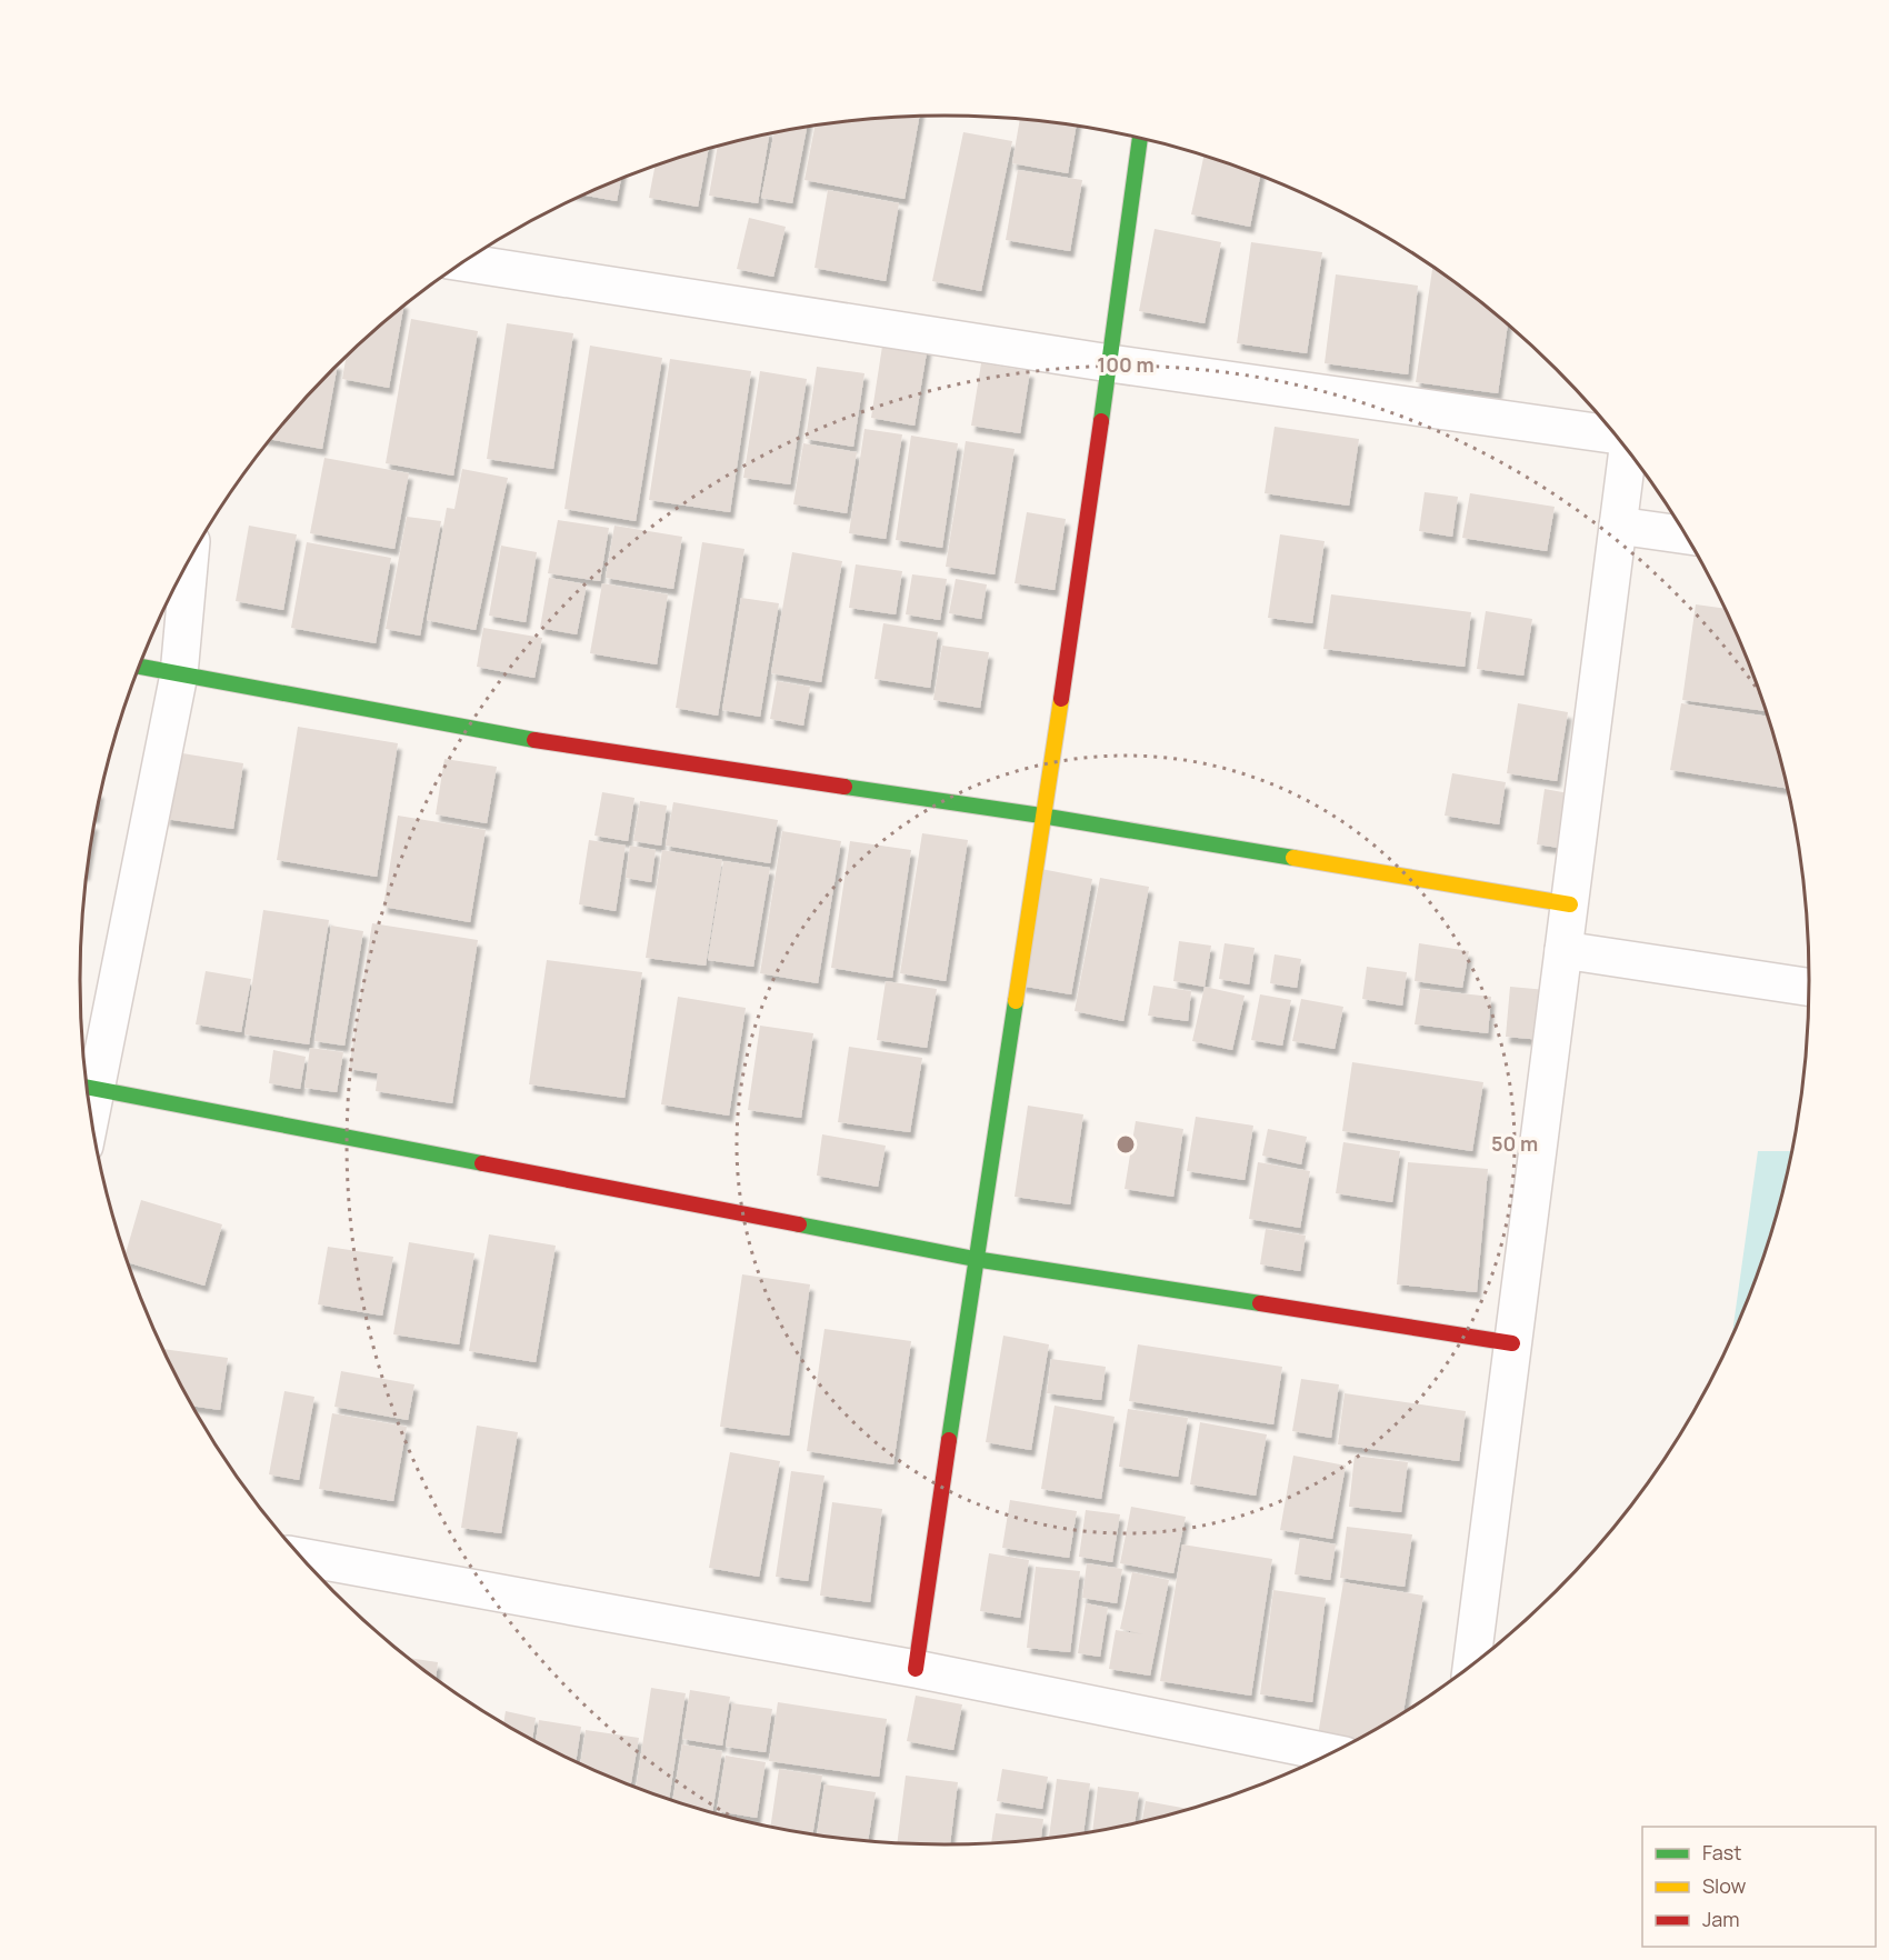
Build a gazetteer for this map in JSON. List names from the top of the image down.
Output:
{
  "legend": ["Fast", "Slow", "Jam"],
  "rings": ["100 m", "50 m"]
}
